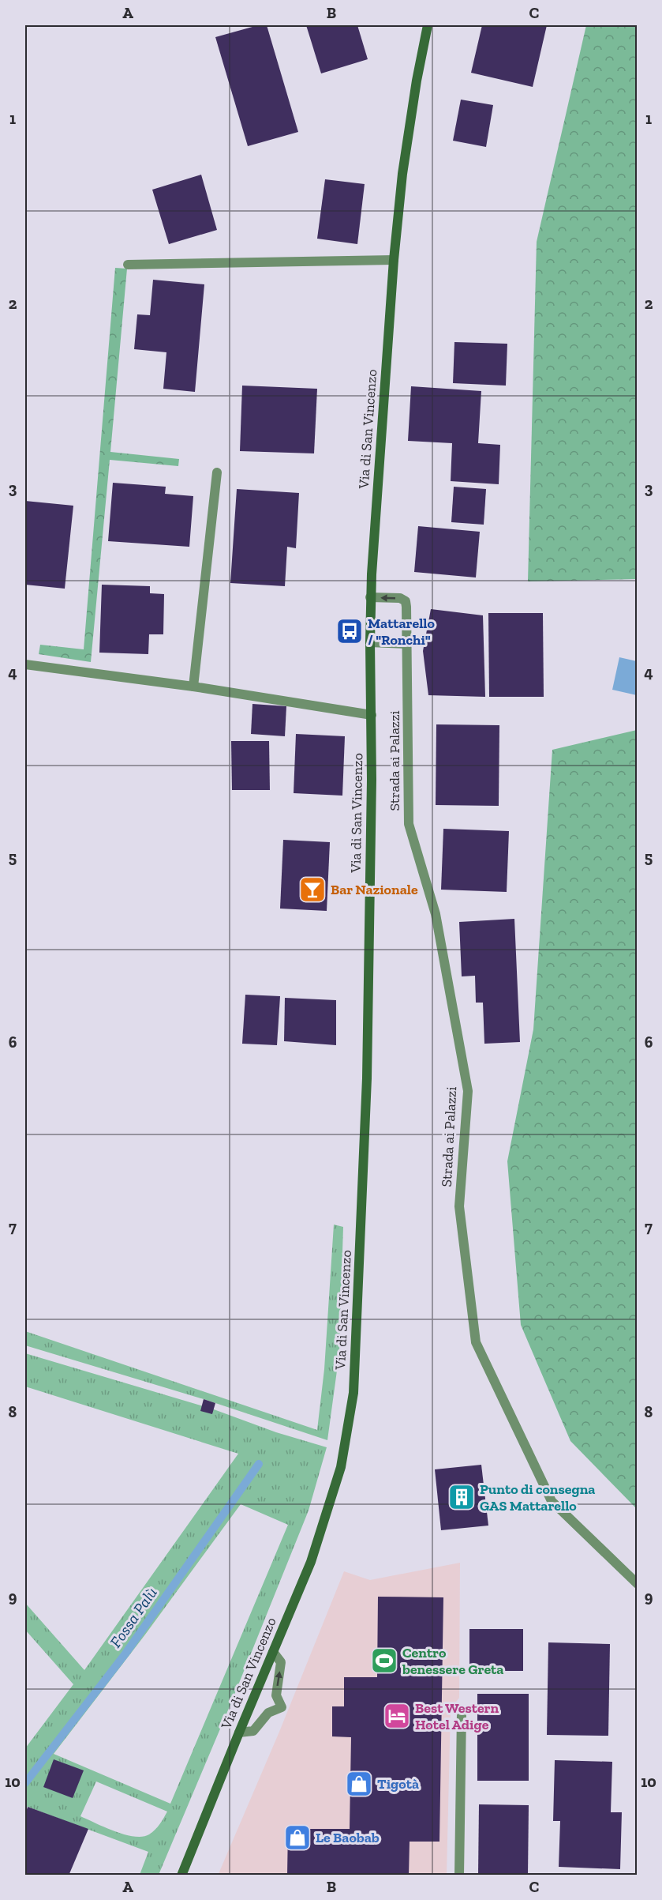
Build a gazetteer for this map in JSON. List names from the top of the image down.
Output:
{
  "streets": {
    "main road": ["Via di San Vincenzo"],
    "street": ["Strada ai Palazzi"]
  },
  "crossings": [
    ["Via di San Vincenzo", "Strada ai Palazzi"]
  ],
  "water": ["Fossa Palù"],
  "places": {
    "bus stop": ["Mattarello / \"Ronchi\""],
    "bar": ["Bar Nazionale"],
    "building": ["Punto di consegna GAS Mattarello"],
    "sports": ["Centro benessere Greta"],
    "hotel": ["Best Western Hotel Adige"],
    "shop": ["Tigotà", "Le Baobab"]
  },
  "grid": {
    "columns": ["A", "B", "C"],
    "rows": [
      "1",
      "2",
      "3",
      "4",
      "5",
      "6",
      "7",
      "8",
      "9",
      "10"
    ]
  }
}
